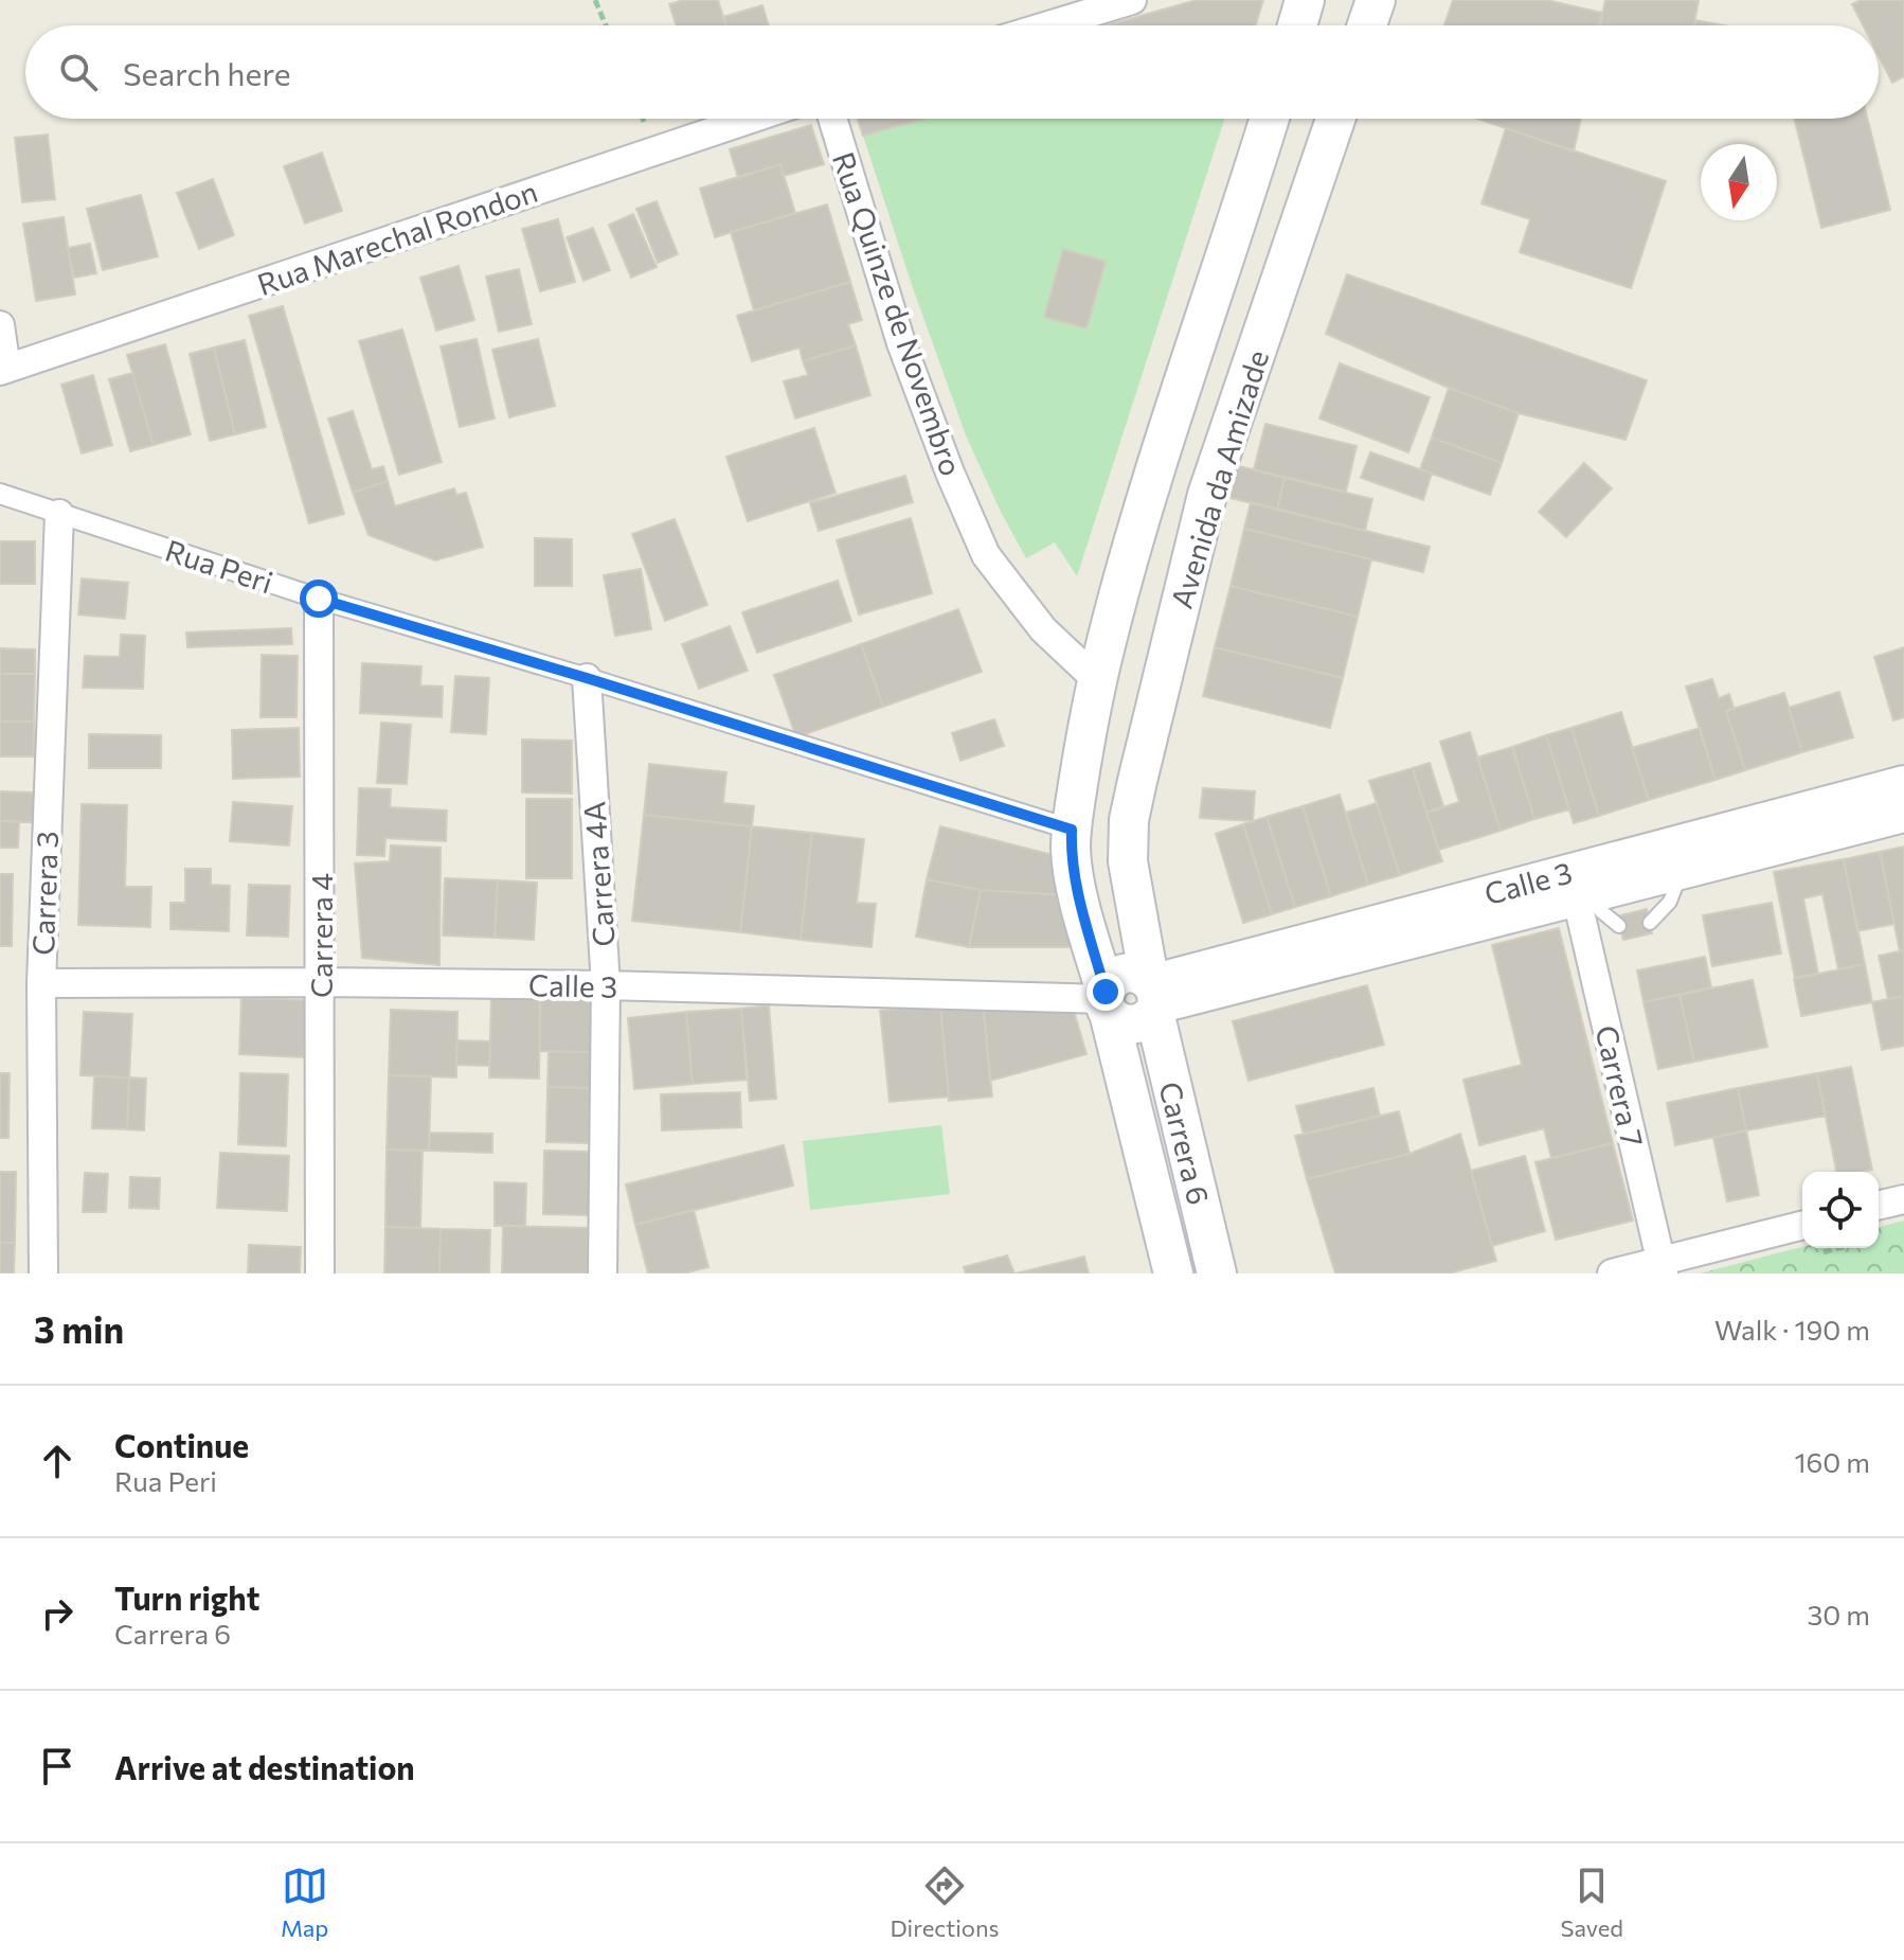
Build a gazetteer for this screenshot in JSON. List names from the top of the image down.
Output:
{
  "streets": {
    "main road": ["Avenida da Amizade", "Carrera 6"],
    "street": [
      "Rua Marechal Rondon",
      "Rua Quinze de Novembro",
      "Rua Peri",
      "Carrera 4A",
      "Calle 3",
      "Carrera 3",
      "Carrera 4",
      "Carrera 7"
    ]
  },
  "crossings": [
    ["Rua Quinze de Novembro", "Avenida da Amizade"],
    ["Avenida da Amizade", "Rua Peri"],
    ["Avenida da Amizade", "Carrera 6"],
    ["Rua Peri", "Carrera 4A"],
    ["Rua Peri", "Carrera 3"],
    ["Rua Peri", "Carrera 4"],
    ["Rua Peri", "Carrera 6"],
    ["Carrera 4A", "Calle 3"],
    ["Calle 3", "Carrera 3"],
    ["Calle 3", "Carrera 4"],
    ["Calle 3", "Carrera 7"],
    ["Calle 3", "Carrera 6"]
  ],
  "north": "bottom",
  "page": {
    "search": "Search here",
    "heading": ["3 min", "Walk · 190 m"],
    "list": [
      ["Continue", "Rua Peri", "160 m"],
      ["Turn right", "Carrera 6", "30 m"],
      "Arrive at destination"
    ],
    "nav": ["Map", "Directions", "Saved"]
  }
}
